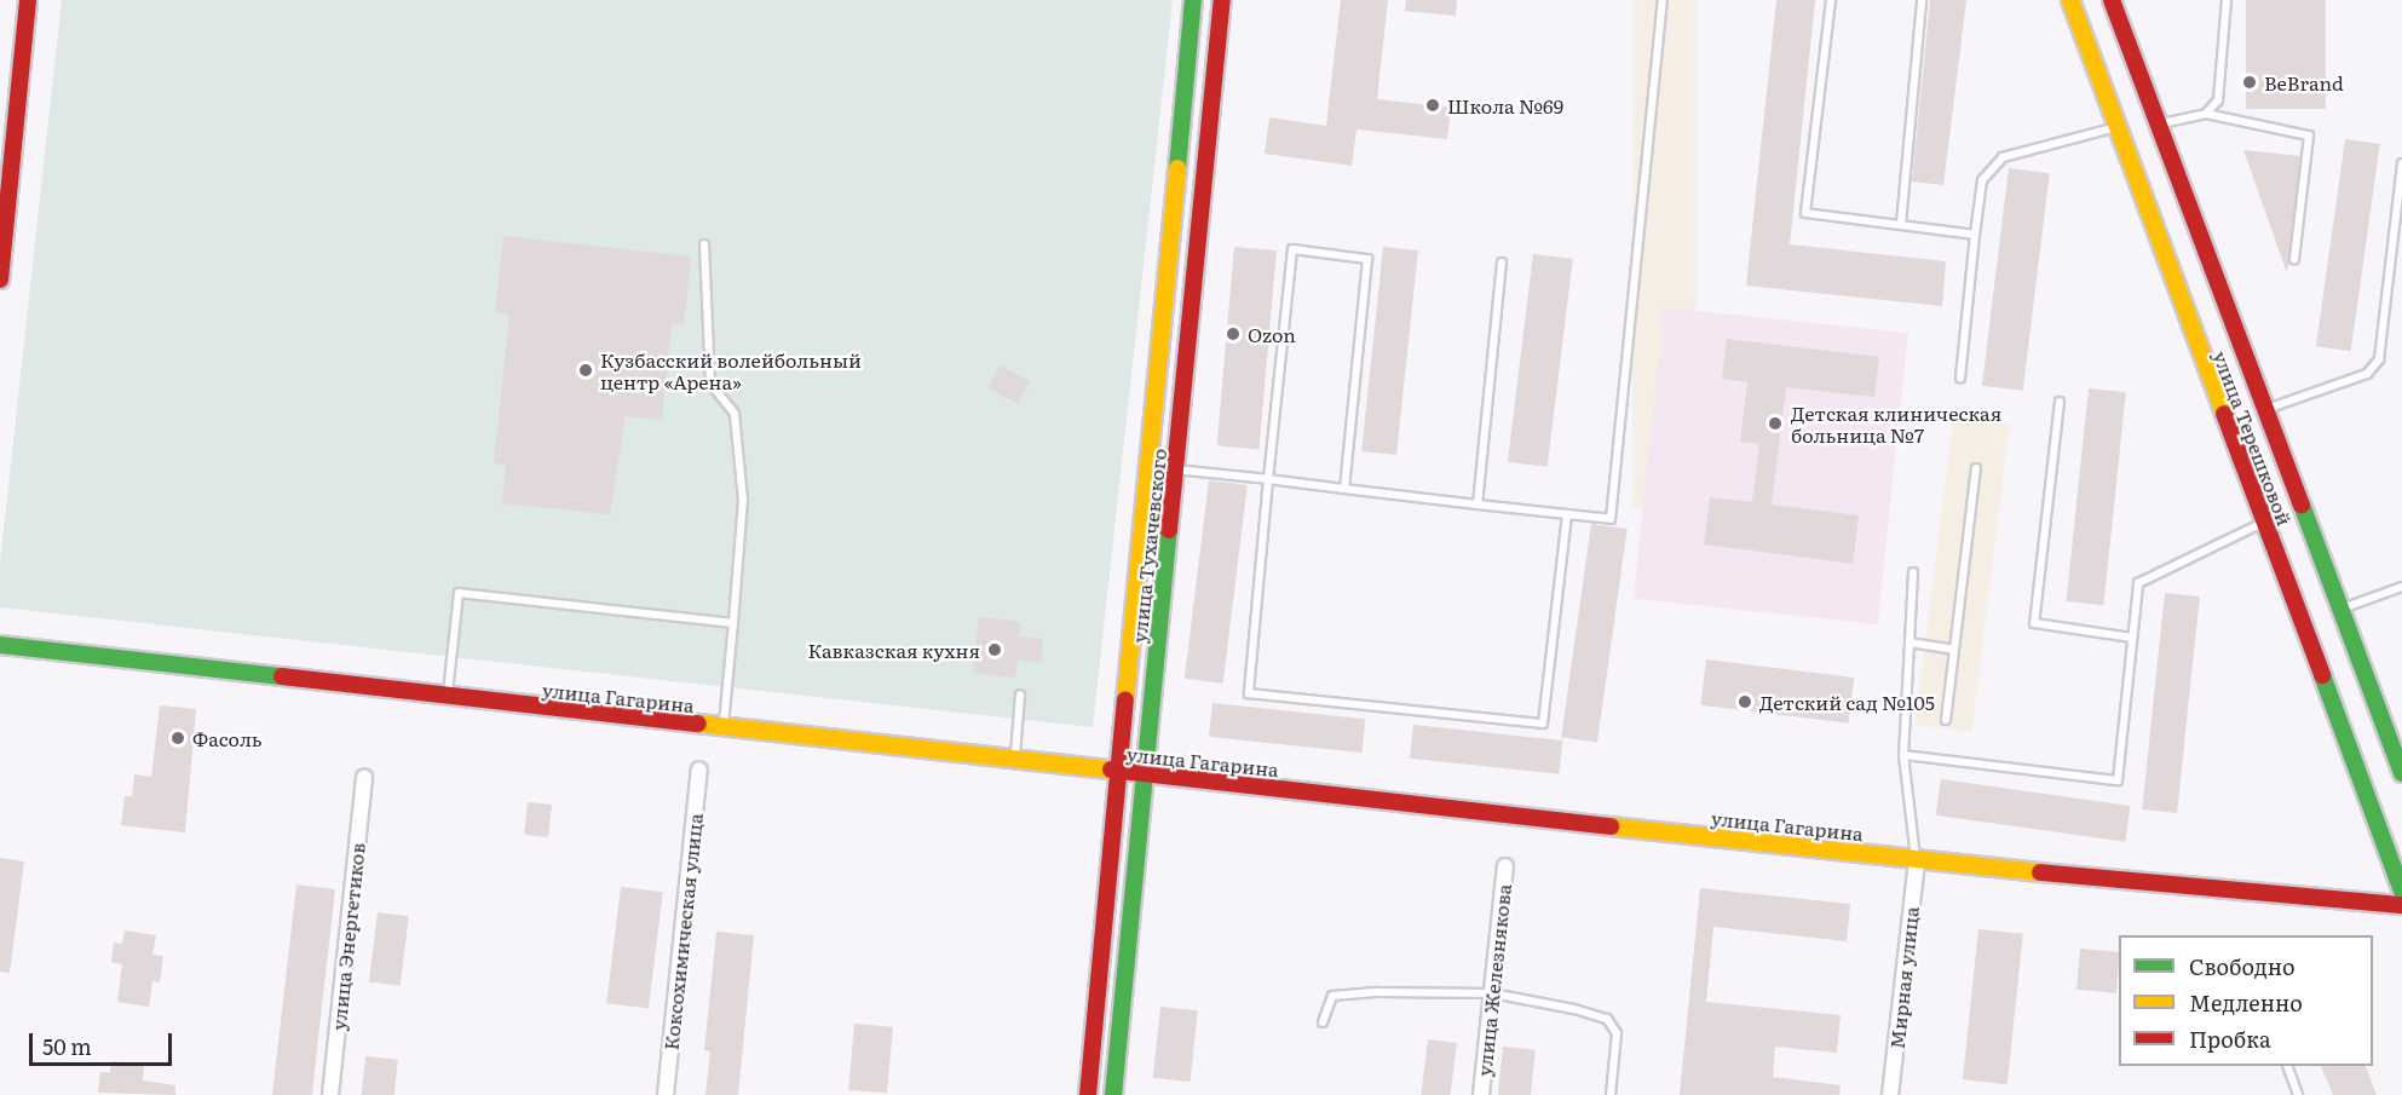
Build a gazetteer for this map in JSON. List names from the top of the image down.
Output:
{
  "streets": {
    "main road": ["улица Терешковой", "улица Тухачевского", "улица Гагарина"],
    "street": [
      "Коксохимическая улица",
      "улица Энергетиков",
      "Мирная улица",
      "улица Железнякова"
    ]
  },
  "crossings": [
    ["улица Тухачевского", "улица Гагарина"],
    ["улица Гагарина", "Мирная улица"]
  ],
  "places": [
    "BeBrand",
    "Школа №69",
    "Ozon",
    "Кузбасский волейбольный центр «Арена»",
    "Детская клиническая больница №7",
    "Кавказская кухня",
    "Детский сад №105",
    "Фасоль"
  ],
  "legend": ["Свободно", "Медленно", "Пробка"],
  "scale_bar": "50 m"
}
